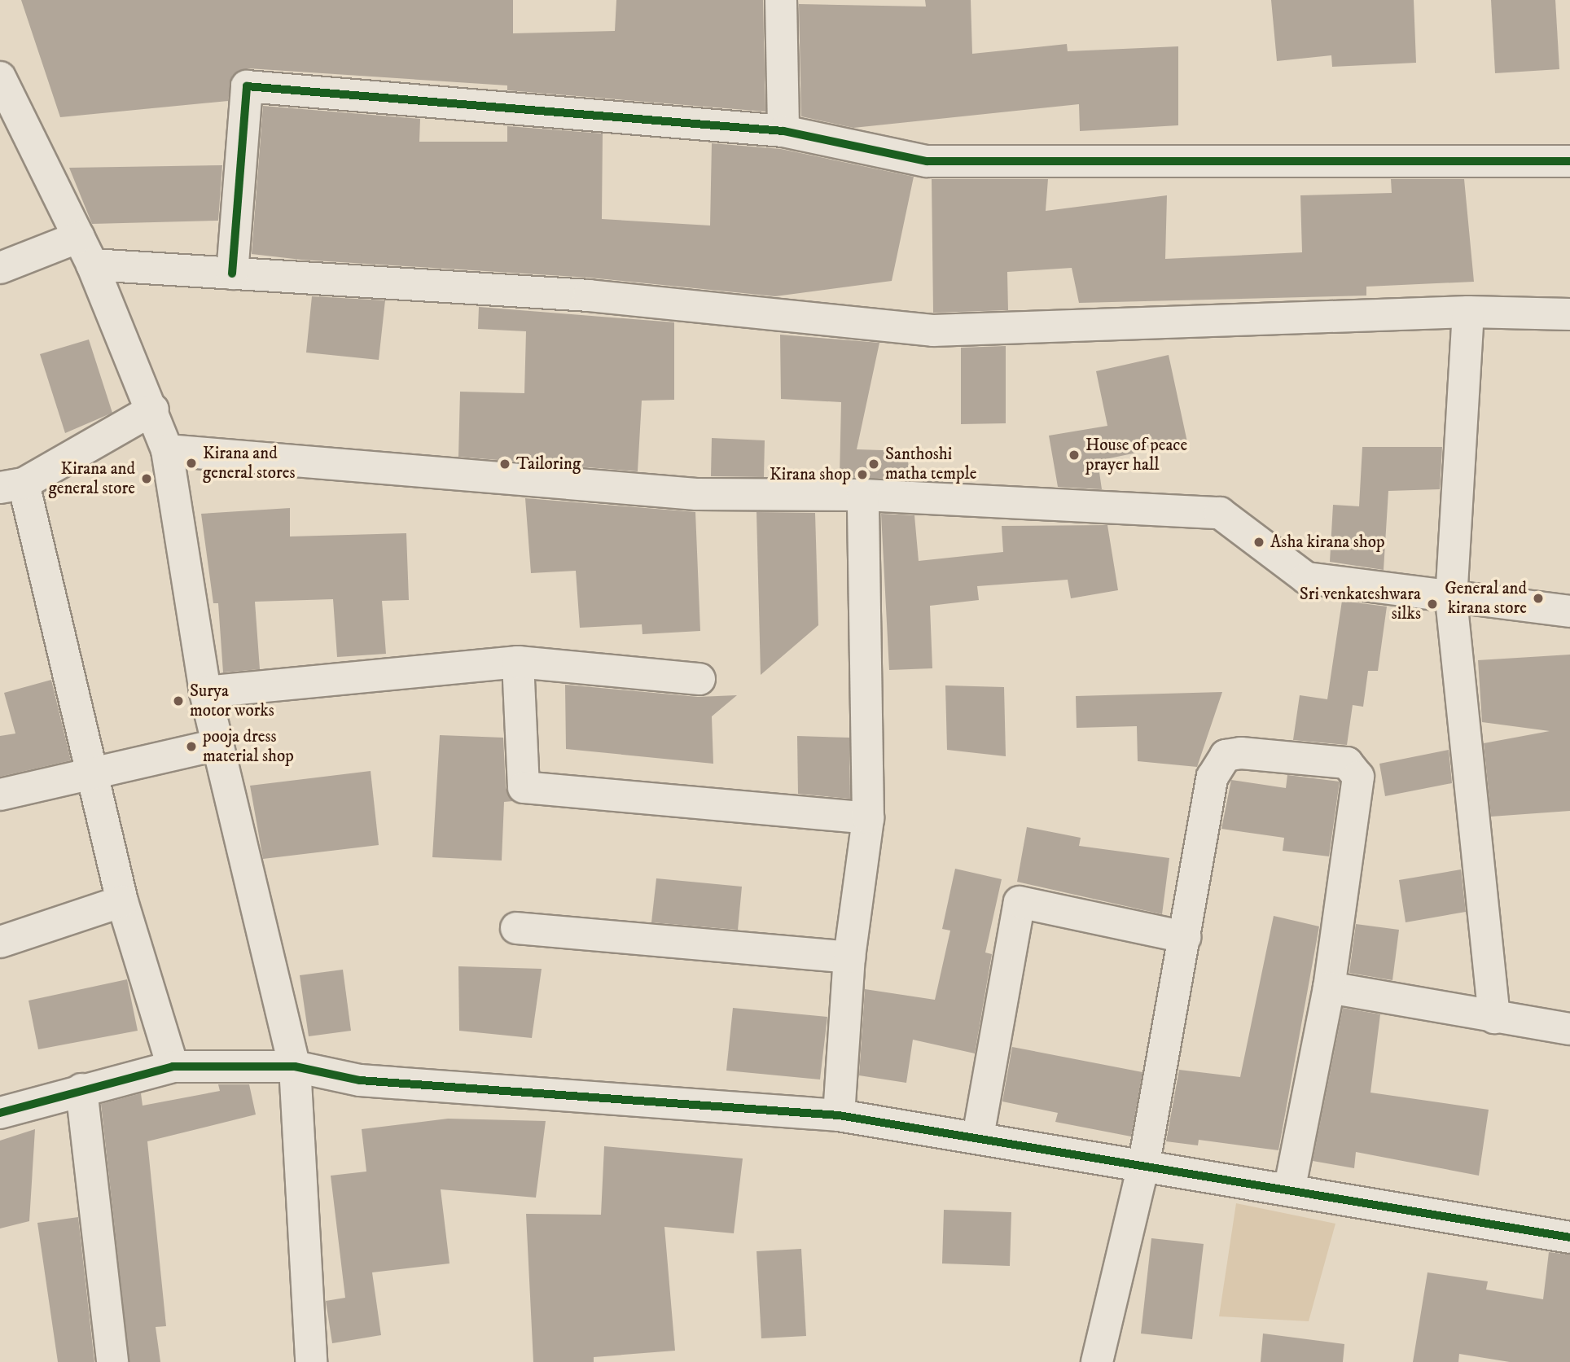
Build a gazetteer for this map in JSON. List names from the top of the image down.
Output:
{
  "places": [
    "House of peace prayer hall",
    "Kirana and general stores",
    "Tailoring",
    "Santhoshi matha temple",
    "Kirana shop",
    "Kirana and general store",
    "Asha kirana shop",
    "General and kirana store",
    "Sri venkateshwara silks",
    "Surya motor works",
    "pooja dress material shop"
  ]
}
